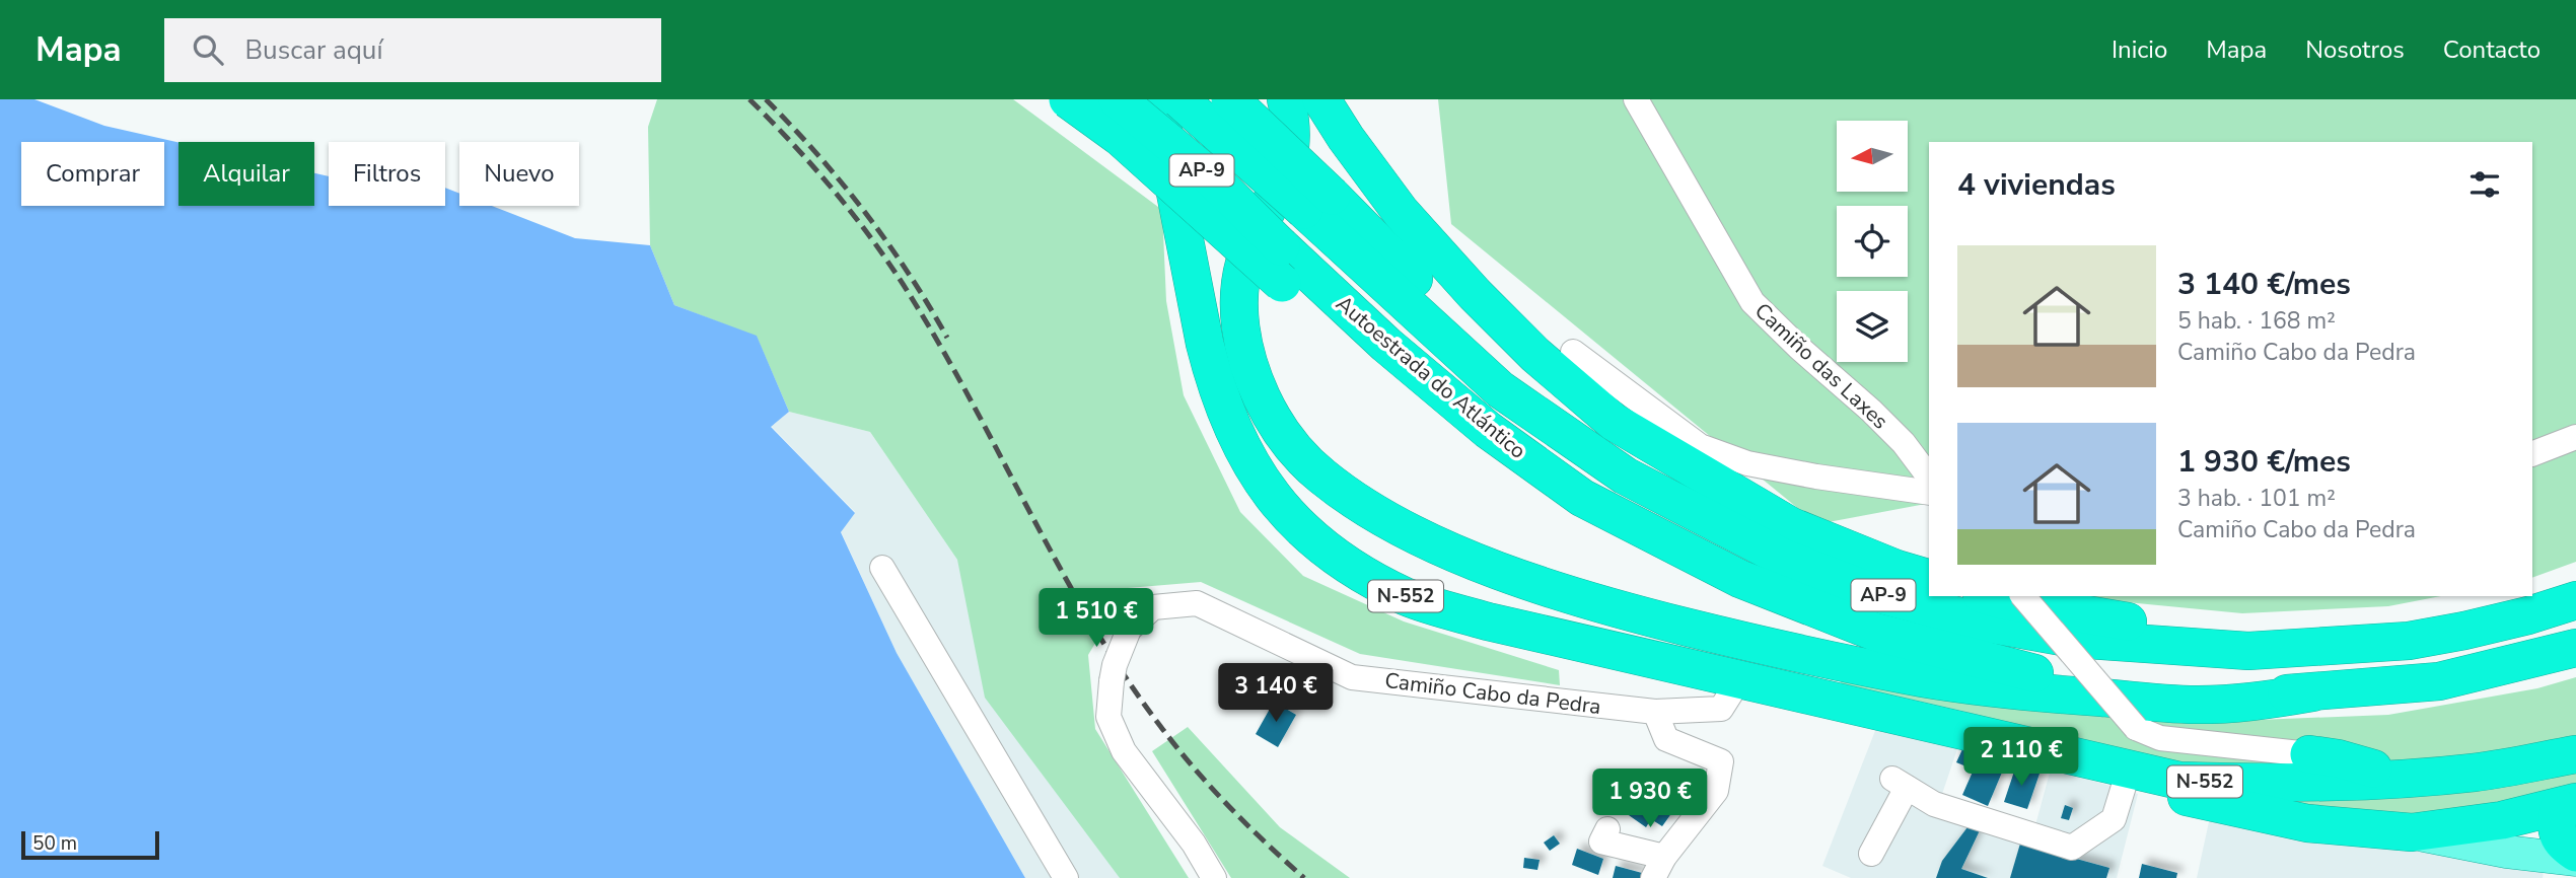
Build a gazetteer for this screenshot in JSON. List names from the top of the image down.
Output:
{
  "streets": {
    "highway": ["AP-9", "Autoestrada do Atlántico", "N-552"],
    "street": ["Camiño das Laxes", "Camiño Cabo da Pedra"]
  },
  "crossings": [
    ["N-552", "Camiño Cabo da Pedra"]
  ],
  "scale_bar": "50 m",
  "north": "left",
  "page": {
    "header": "Mapa",
    "search": "Buscar aquí",
    "nav": [
      "Inicio",
      "Mapa",
      "Nosotros",
      "Contacto"
    ],
    "chip": [
      "Comprar",
      "Alquilar",
      "Filtros",
      "Nuevo"
    ],
    "heading": "4 viviendas",
    "list": [
      {
        "name": "3 140 €/mes",
        "note": "5 hab. · 168 m² · Camiño Cabo da Pedra"
      },
      {
        "name": "1 930 €/mes",
        "note": "3 hab. · 101 m² · Camiño Cabo da Pedra"
      }
    ],
    "price": [
      "1 510 €",
      "3 140 €",
      "2 110 €",
      "1 930 €"
    ],
    "scale": "50 m"
  }
}
